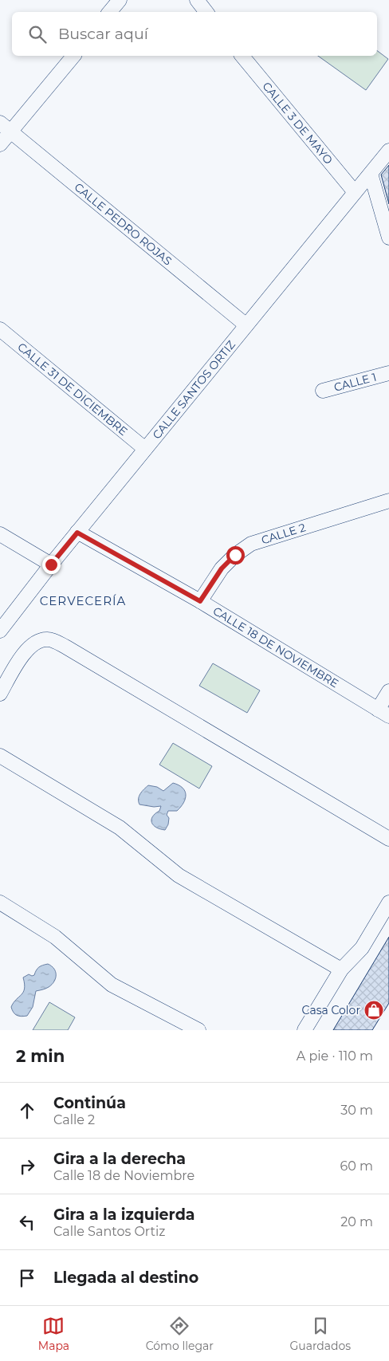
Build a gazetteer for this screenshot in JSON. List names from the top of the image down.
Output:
{
  "streets": {
    "street": [
      "CALLE 3 DE MAYO",
      "CALLE PEDRO ROJAS",
      "CALLE 1",
      "CALLE 31 DE DICIEMBRE",
      "CALLE SANTOS ORTIZ",
      "CALLE 2",
      "CALLE 18 DE NOVIEMBRE"
    ]
  },
  "crossings": [
    ["CALLE 3 DE MAYO", "CALLE SANTOS ORTIZ"],
    ["CALLE PEDRO ROJAS", "CALLE SANTOS ORTIZ"],
    ["CALLE 31 DE DICIEMBRE", "CALLE SANTOS ORTIZ"],
    ["CALLE SANTOS ORTIZ", "CALLE 18 DE NOVIEMBRE"],
    ["CALLE 2", "CALLE 18 DE NOVIEMBRE"]
  ],
  "districts": ["CERVECERÍA"],
  "places": {
    "shop": ["Casa Color"]
  },
  "page": {
    "search": "Buscar aquí",
    "heading": ["2 min", "A pie · 110 m"],
    "list": [
      ["Continúa", "Calle 2", "30 m"],
      ["Gira a la derecha", "Calle 18 de Noviembre", "60 m"],
      ["Gira a la izquierda", "Calle Santos Ortiz", "20 m"],
      "Llegada al destino"
    ],
    "nav": ["Mapa", "Cómo llegar", "Guardados"]
  }
}
